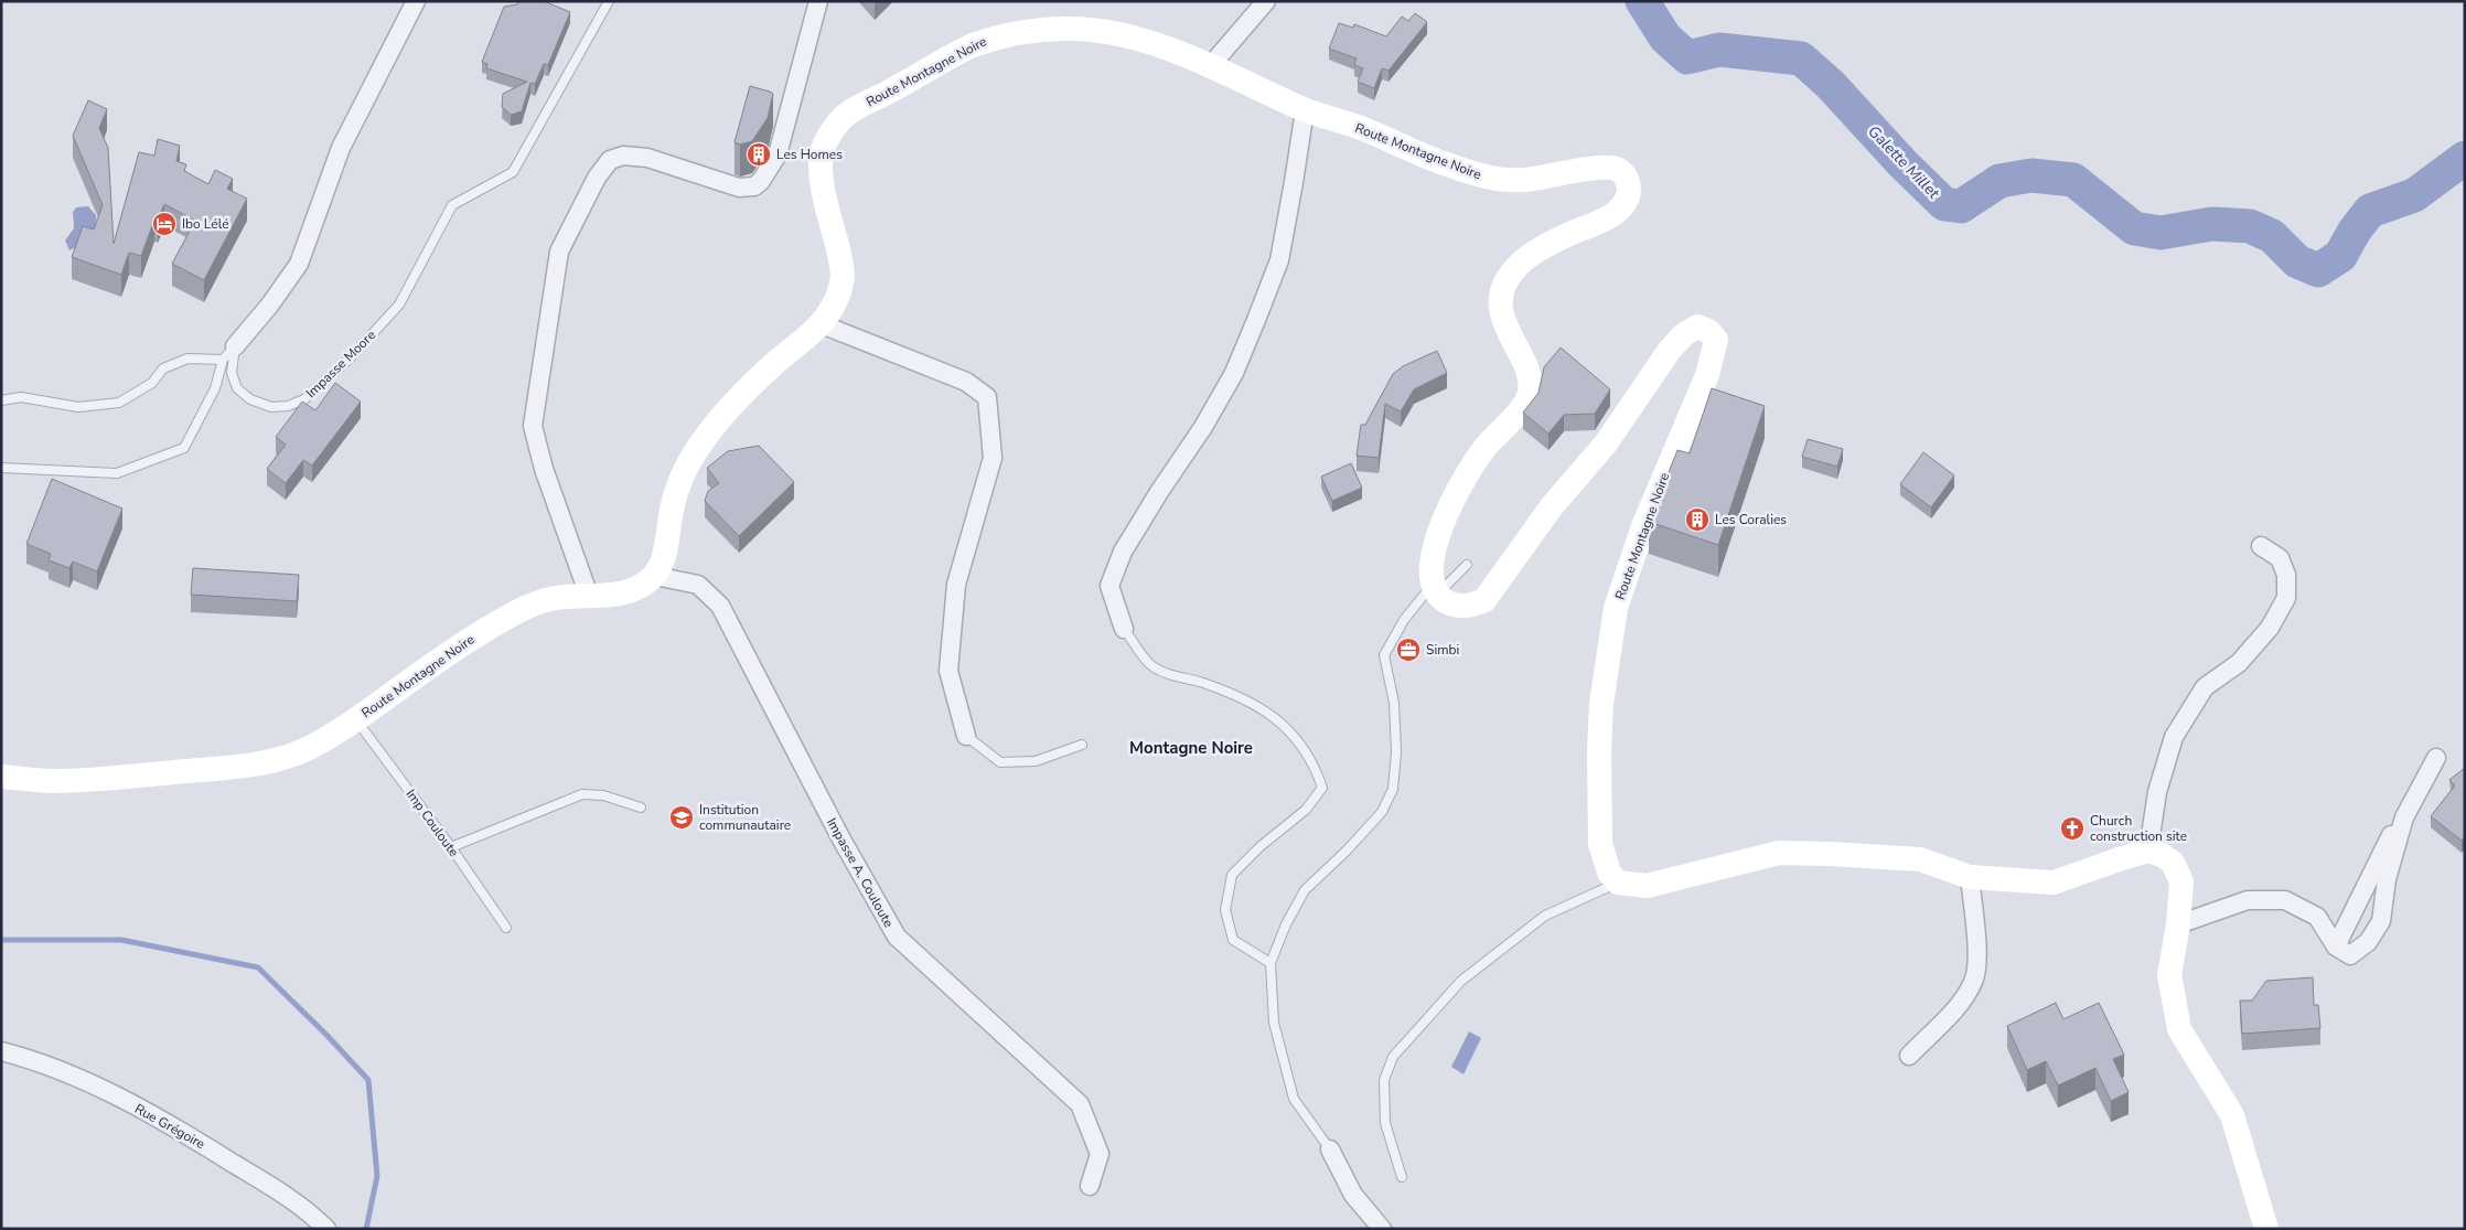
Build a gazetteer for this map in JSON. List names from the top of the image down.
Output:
{
  "streets": {
    "street": ["Route Montagne Noire", "Impasse A. Couloute", "Rue Grégoire"],
    "lane": ["Impasse Moore", "Imp Couloute"]
  },
  "crossings": [
    ["Route Montagne Noire", "Imp Couloute"],
    ["Route Montagne Noire", "Impasse A. Couloute"]
  ],
  "districts": ["Montagne Noire"],
  "water": ["Galette Millet"],
  "places": {
    "building": ["Les Homes", "Les Coralies"],
    "hotel": ["Ibo Lélé"],
    "office": ["Simbi"],
    "school or university": ["Institution communautaire"],
    "church": ["Church construction site"]
  }
}
